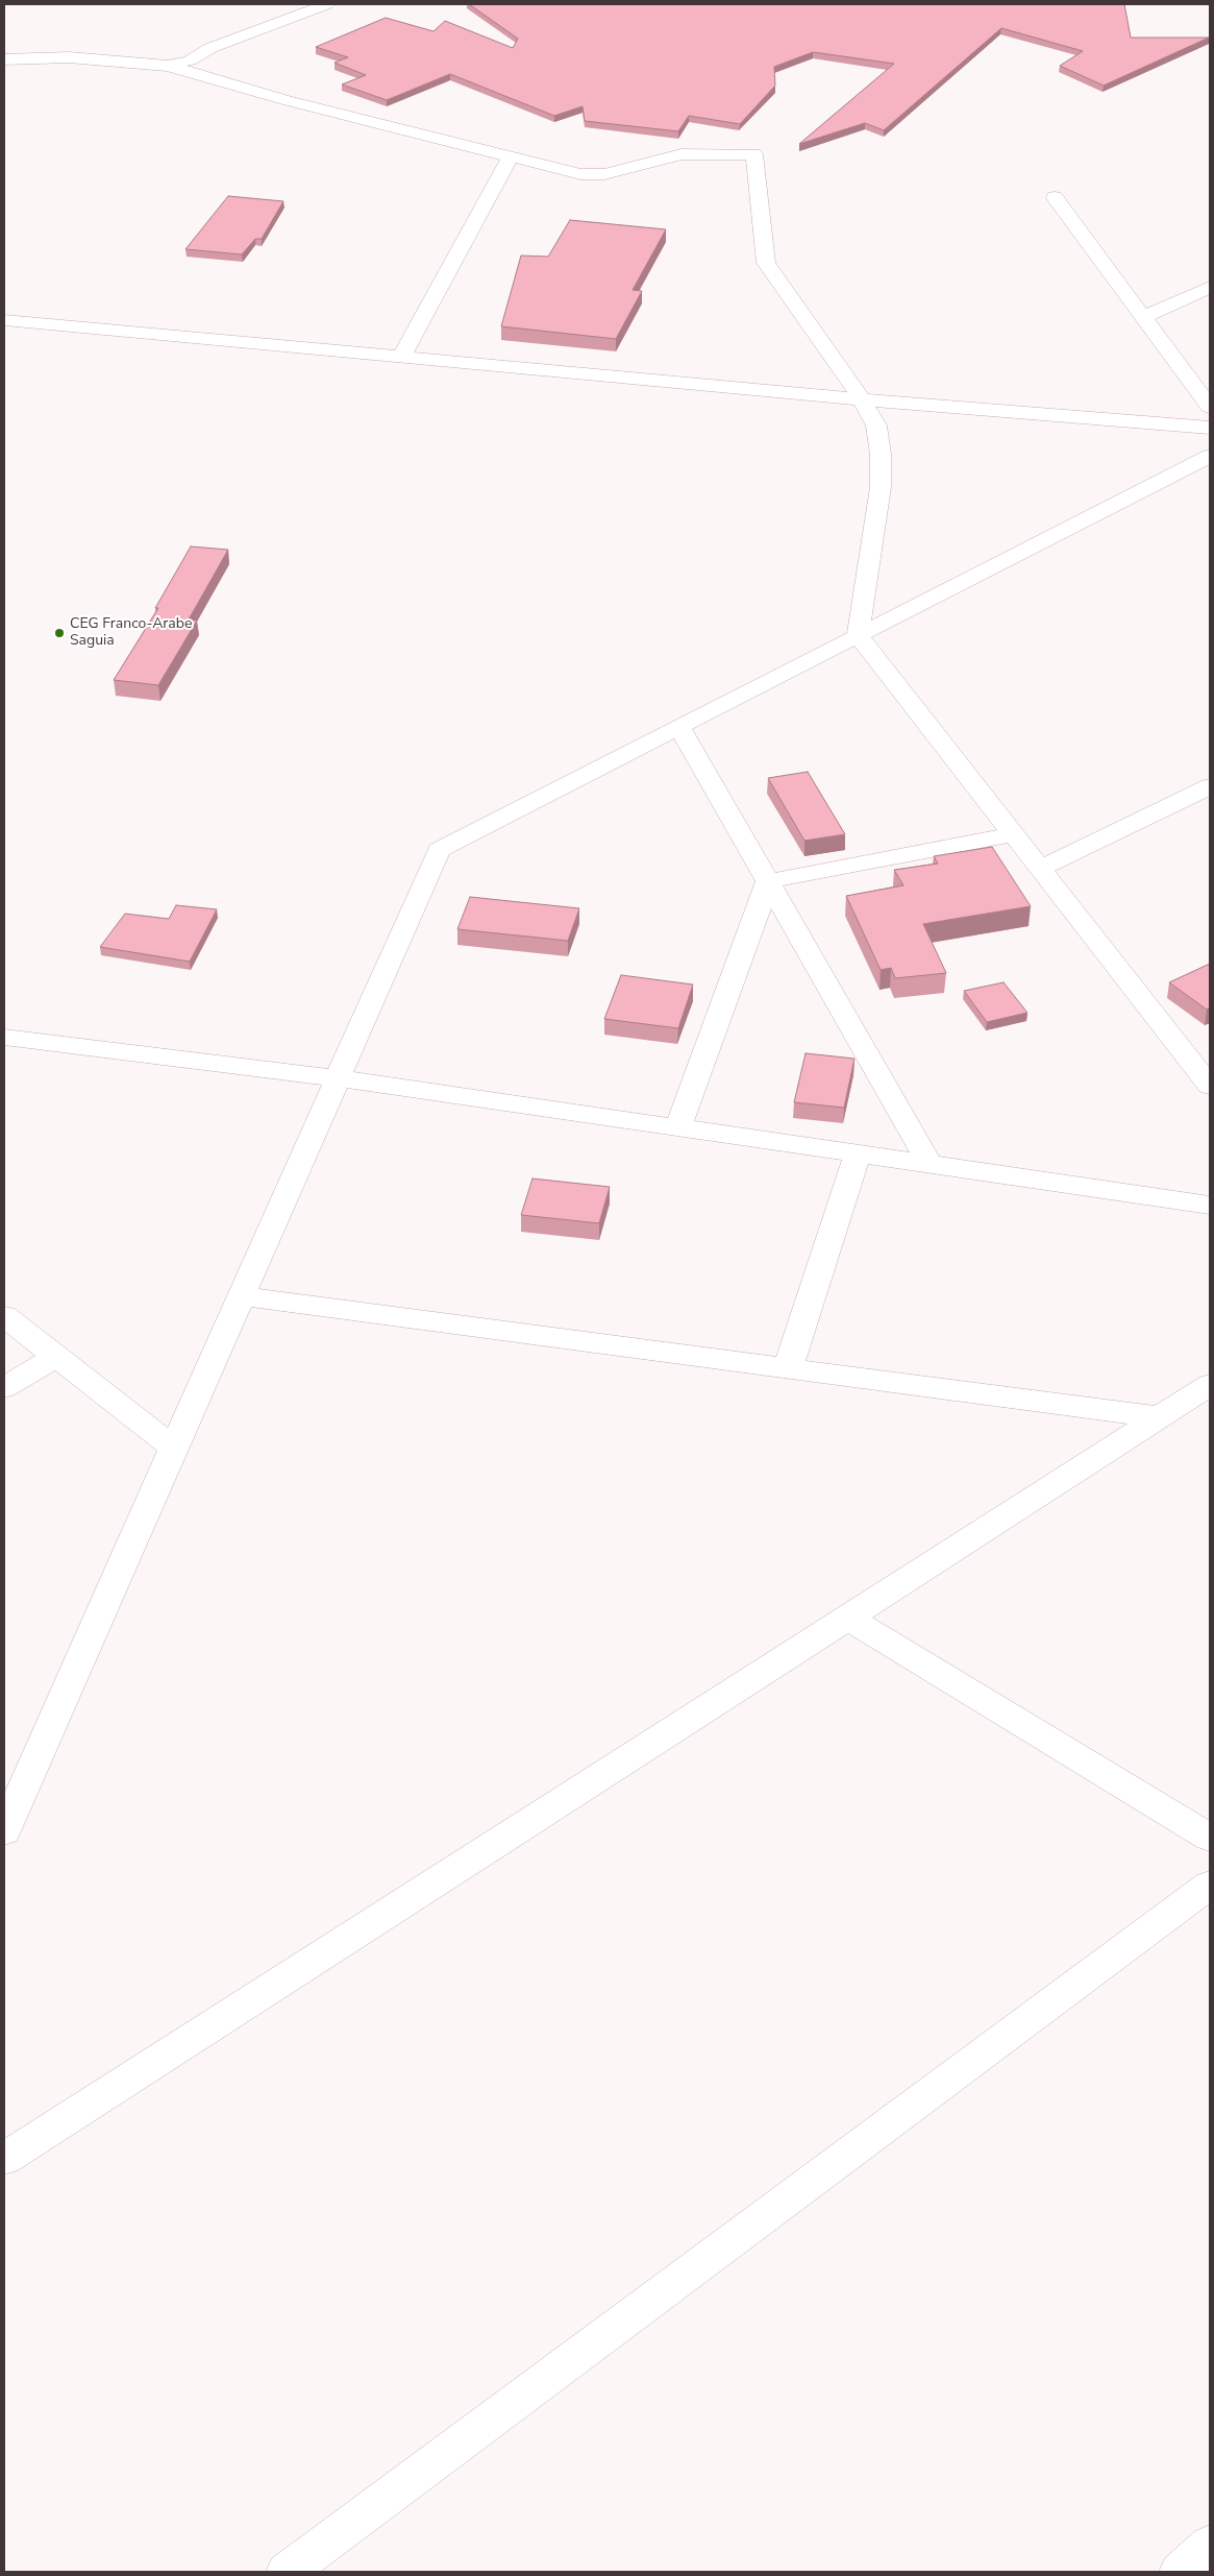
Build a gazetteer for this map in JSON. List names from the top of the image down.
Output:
{
  "places": ["CEG Franco-Arabe Saguia"]
}
